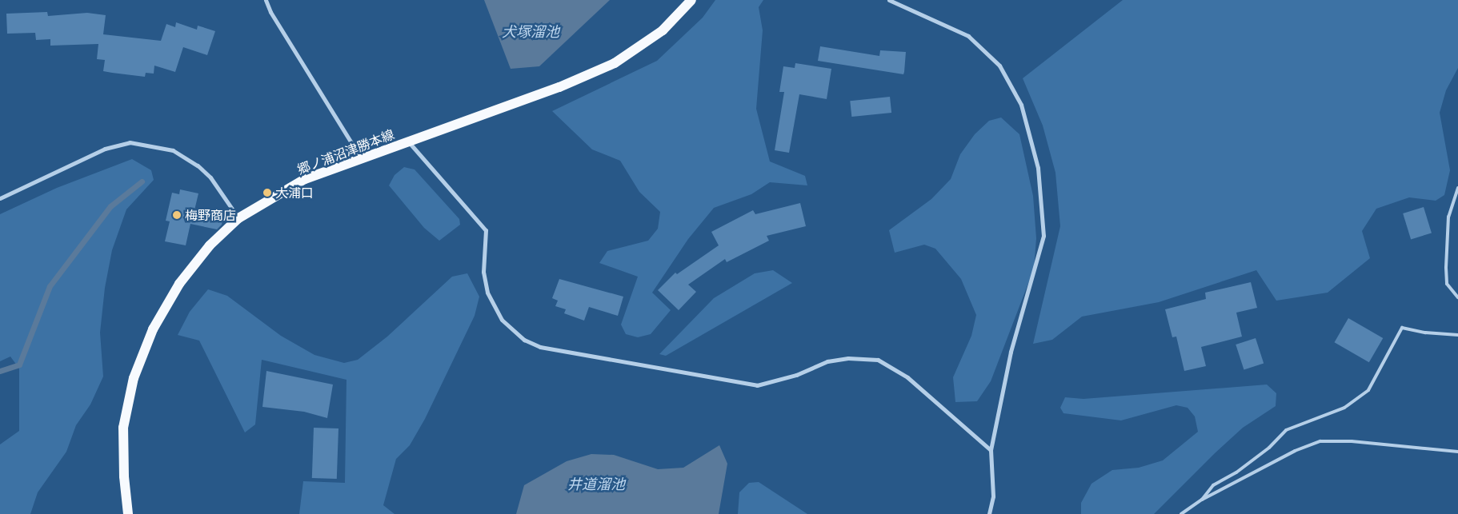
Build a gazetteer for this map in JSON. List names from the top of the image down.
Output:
{
  "streets": {
    "main road": ["郷ノ浦沼津勝本線"]
  },
  "water": ["犬塚溜池", "井道溜池"],
  "places": ["大浦口", "梅野商店"]
}
